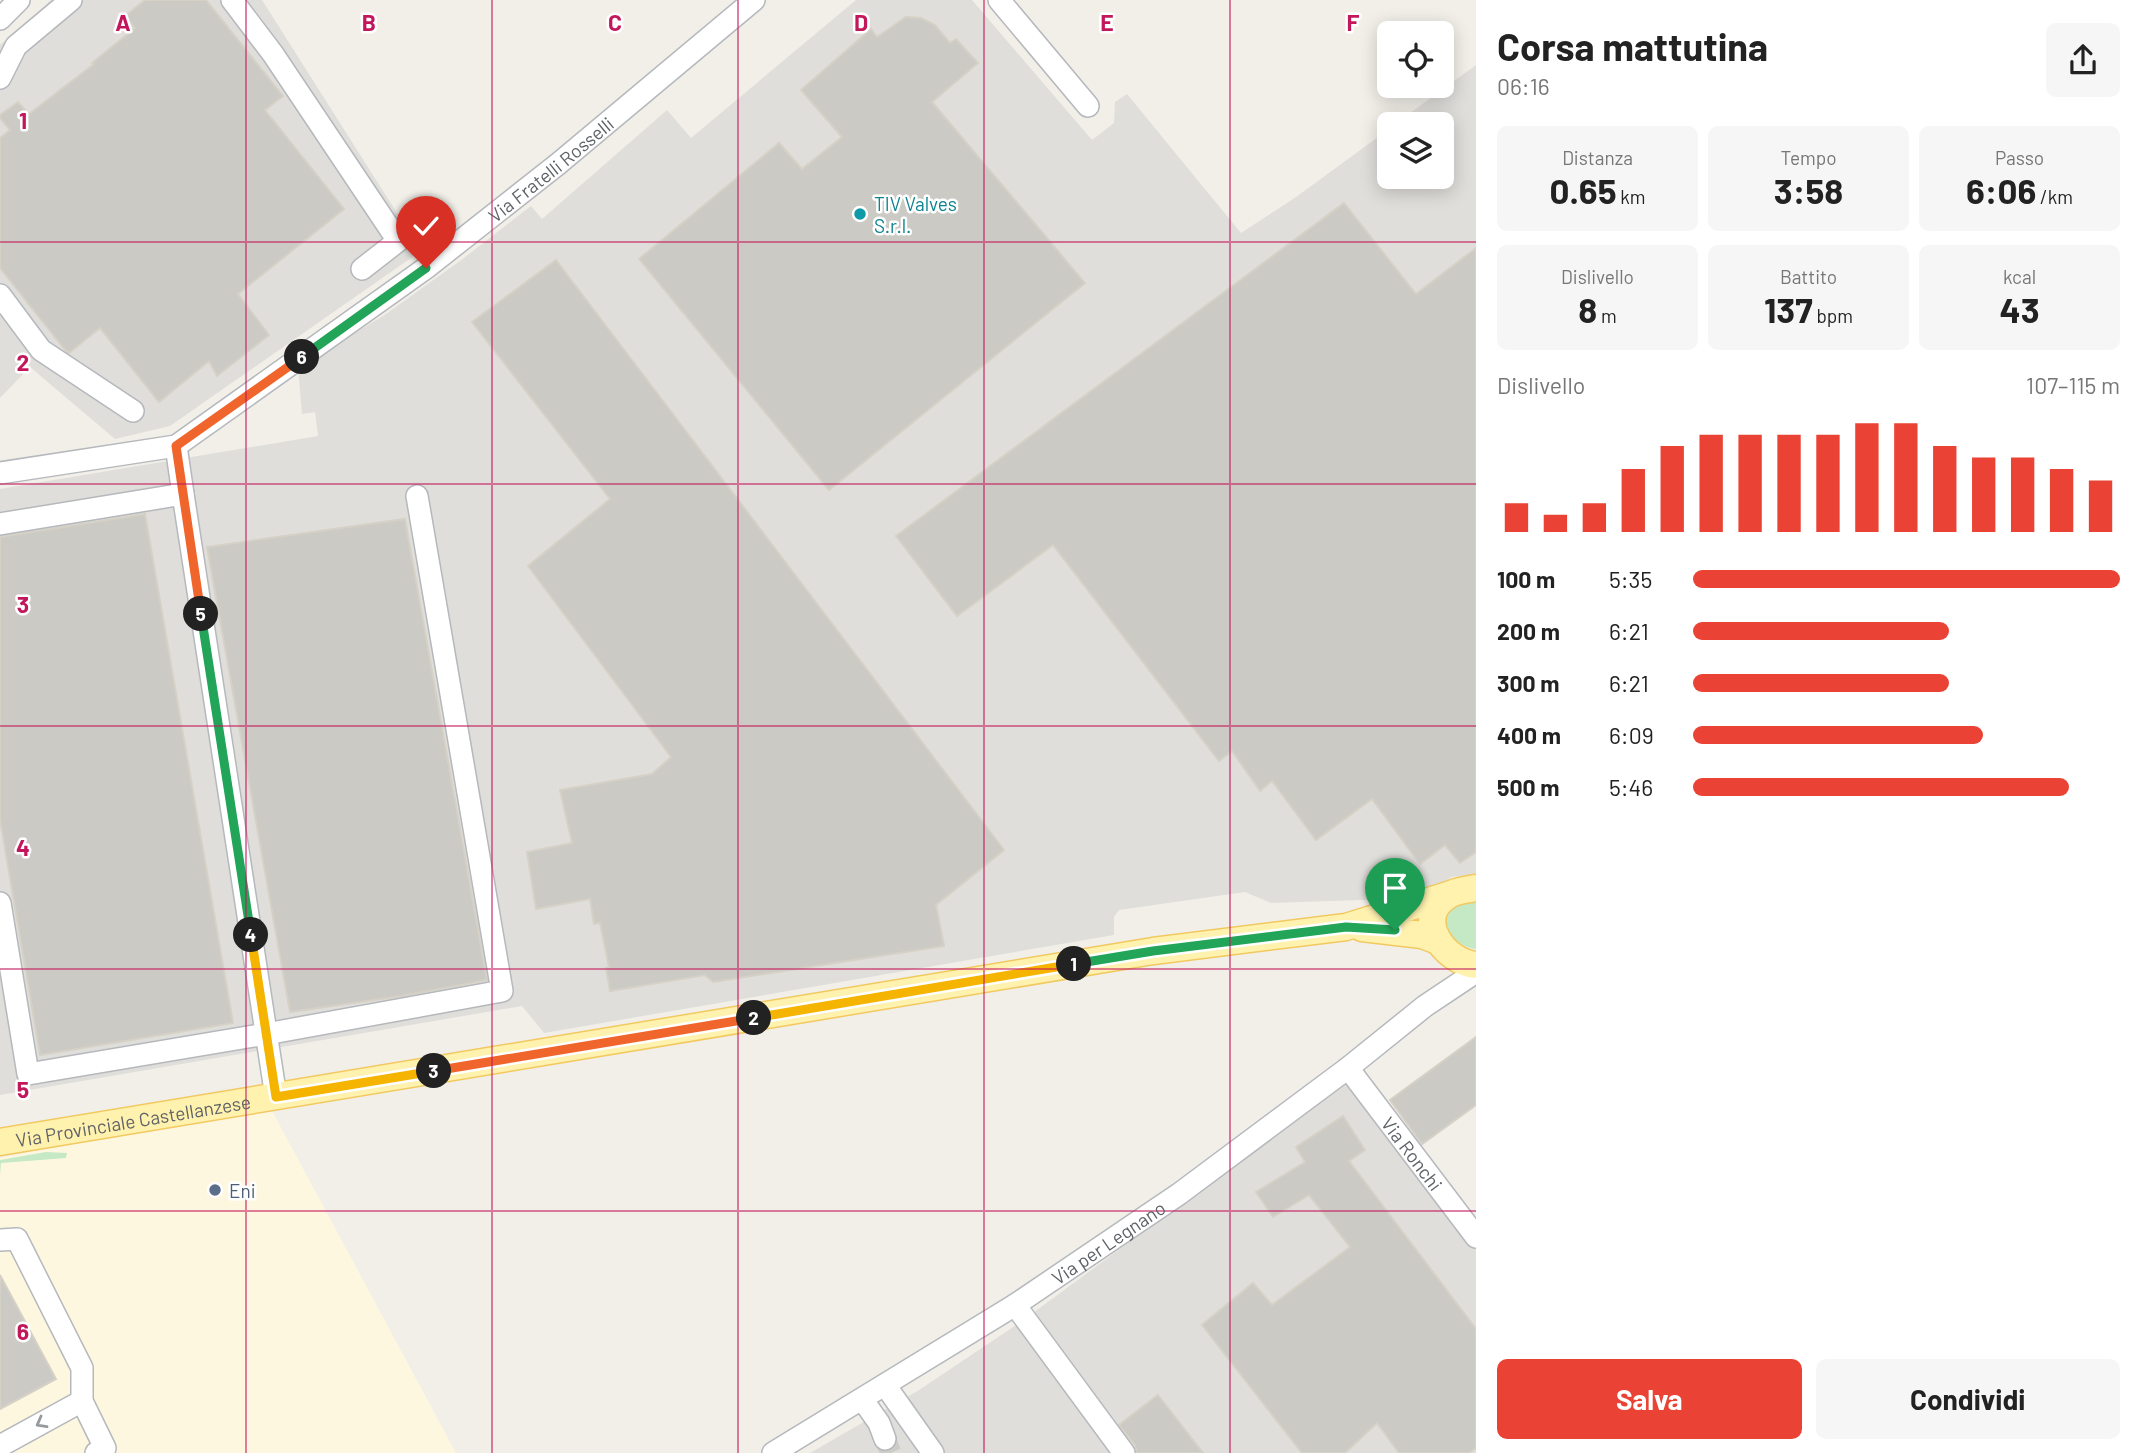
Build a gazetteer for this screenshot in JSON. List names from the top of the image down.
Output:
{
  "streets": {
    "main road": ["Via Provinciale Castellanzese"],
    "street": ["Via Fratelli Rosselli", "Via Ronchi", "Via per Legnano"]
  },
  "crossings": [
    ["Via Provinciale Castellanzese", "Via per Legnano"],
    ["Via Ronchi", "Via per Legnano"]
  ],
  "places": ["TIV Valves S.r.l.", "Eni"],
  "page": {
    "heading": ["Corsa mattutina", "06:16"],
    "stats": [
      ["Distanza", "0.65 km"],
      ["Tempo", "3:58"],
      ["Passo", "6:06 /km"],
      ["Dislivello", "8 m"],
      ["Battito", "137 bpm"],
      ["kcal", "43"]
    ],
    "pins": [
      "6",
      "5",
      "4",
      "1",
      "2",
      "3"
    ],
    "chart": ["Dislivello", "107–115 m"],
    "list": [
      {
        "name": "100 m",
        "note": "5:35"
      },
      {
        "name": "200 m",
        "note": "6:21"
      },
      {
        "name": "300 m",
        "note": "6:21"
      },
      {
        "name": "400 m",
        "note": "6:09"
      },
      {
        "name": "500 m",
        "note": "5:46"
      }
    ],
    "buttons": ["Salva", "Condividi"]
  },
  "grid": {
    "columns": [
      "A",
      "B",
      "C",
      "D",
      "E",
      "F"
    ],
    "rows": [
      "1",
      "2",
      "3",
      "4",
      "5",
      "6"
    ]
  }
}
